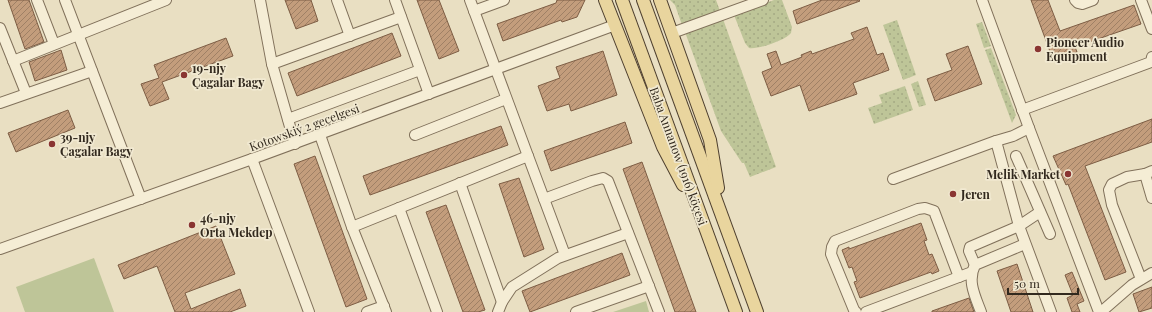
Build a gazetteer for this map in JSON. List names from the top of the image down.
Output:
{
  "streets": {
    "main road": ["Baba Annanow (1916) köçesi"],
    "street": ["Kotowskiý 2 geçelgesi"]
  },
  "places": [
    "Pioneer Audio Equipment",
    "19-njy Çagalar Bagy",
    "39-njy Çagalar Bagy",
    "Melik Market",
    "Jeren",
    "46-njy Orta Mekdep"
  ],
  "scale_bar": "50 m"
}
